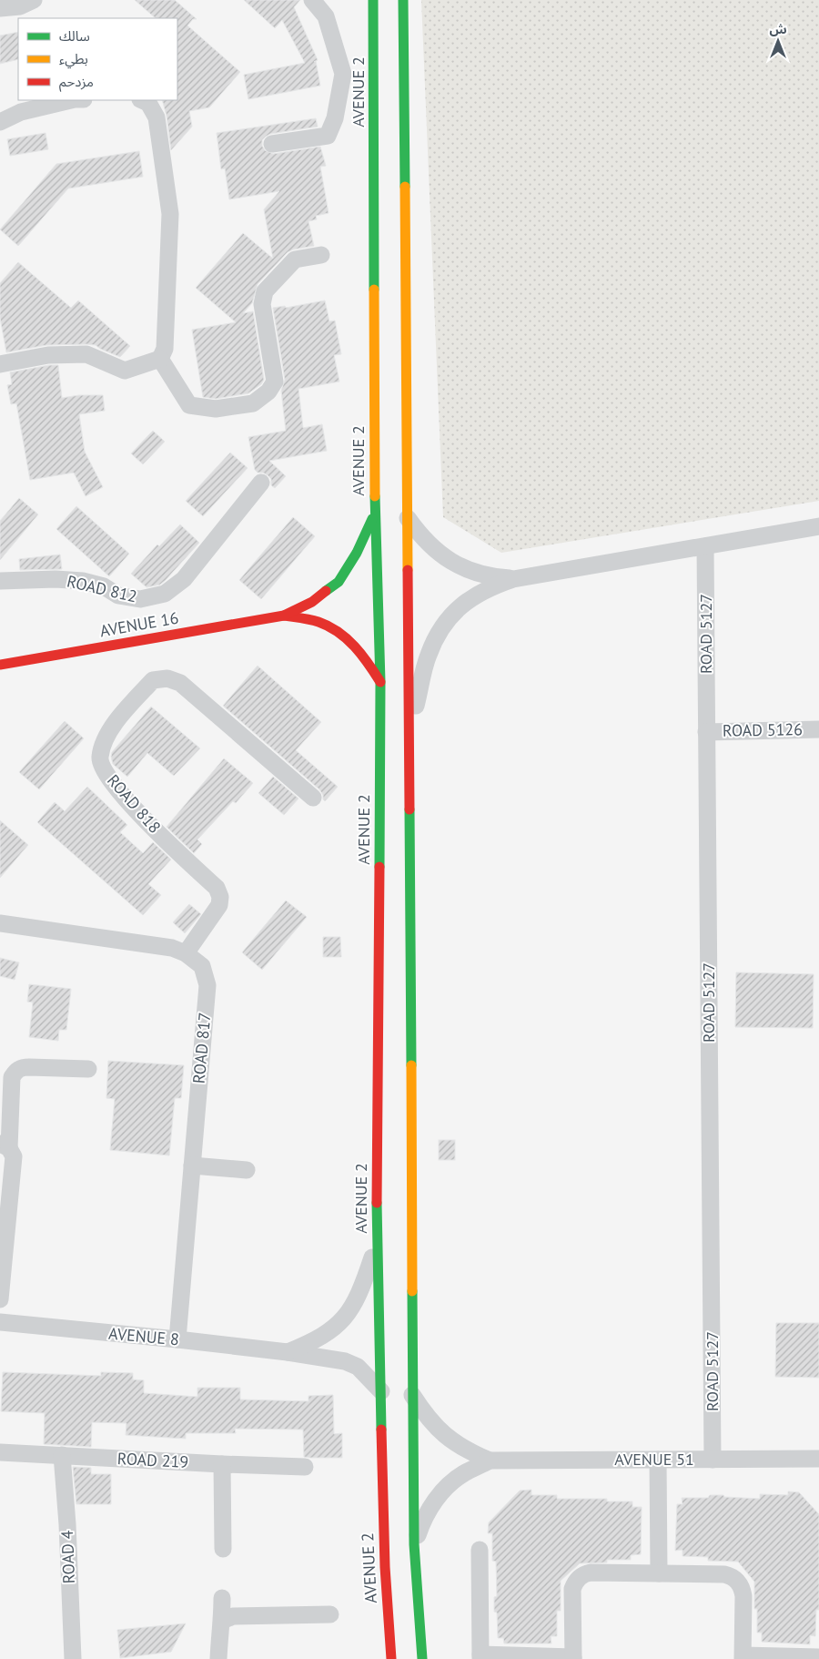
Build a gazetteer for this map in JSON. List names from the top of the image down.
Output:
{
  "streets": {
    "main road": ["AVENUE 2", "AVENUE 16"],
    "street": [
      "ROAD 812",
      "ROAD 5127",
      "ROAD 5126",
      "ROAD 818",
      "ROAD 817",
      "AVENUE 8",
      "AVENUE 51",
      "ROAD 219",
      "ROAD 4"
    ]
  },
  "crossings": [
    ["AVENUE 2", "AVENUE 16"],
    ["AVENUE 2", "AVENUE 8"],
    ["ROAD 5127", "ROAD 5126"],
    ["ROAD 5127", "AVENUE 51"],
    ["ROAD 818", "ROAD 817"],
    ["ROAD 817", "AVENUE 8"],
    ["ROAD 219", "ROAD 4"]
  ],
  "legend": ["سالك", "بطيء", "مزدحم"],
  "north": "top"
}
